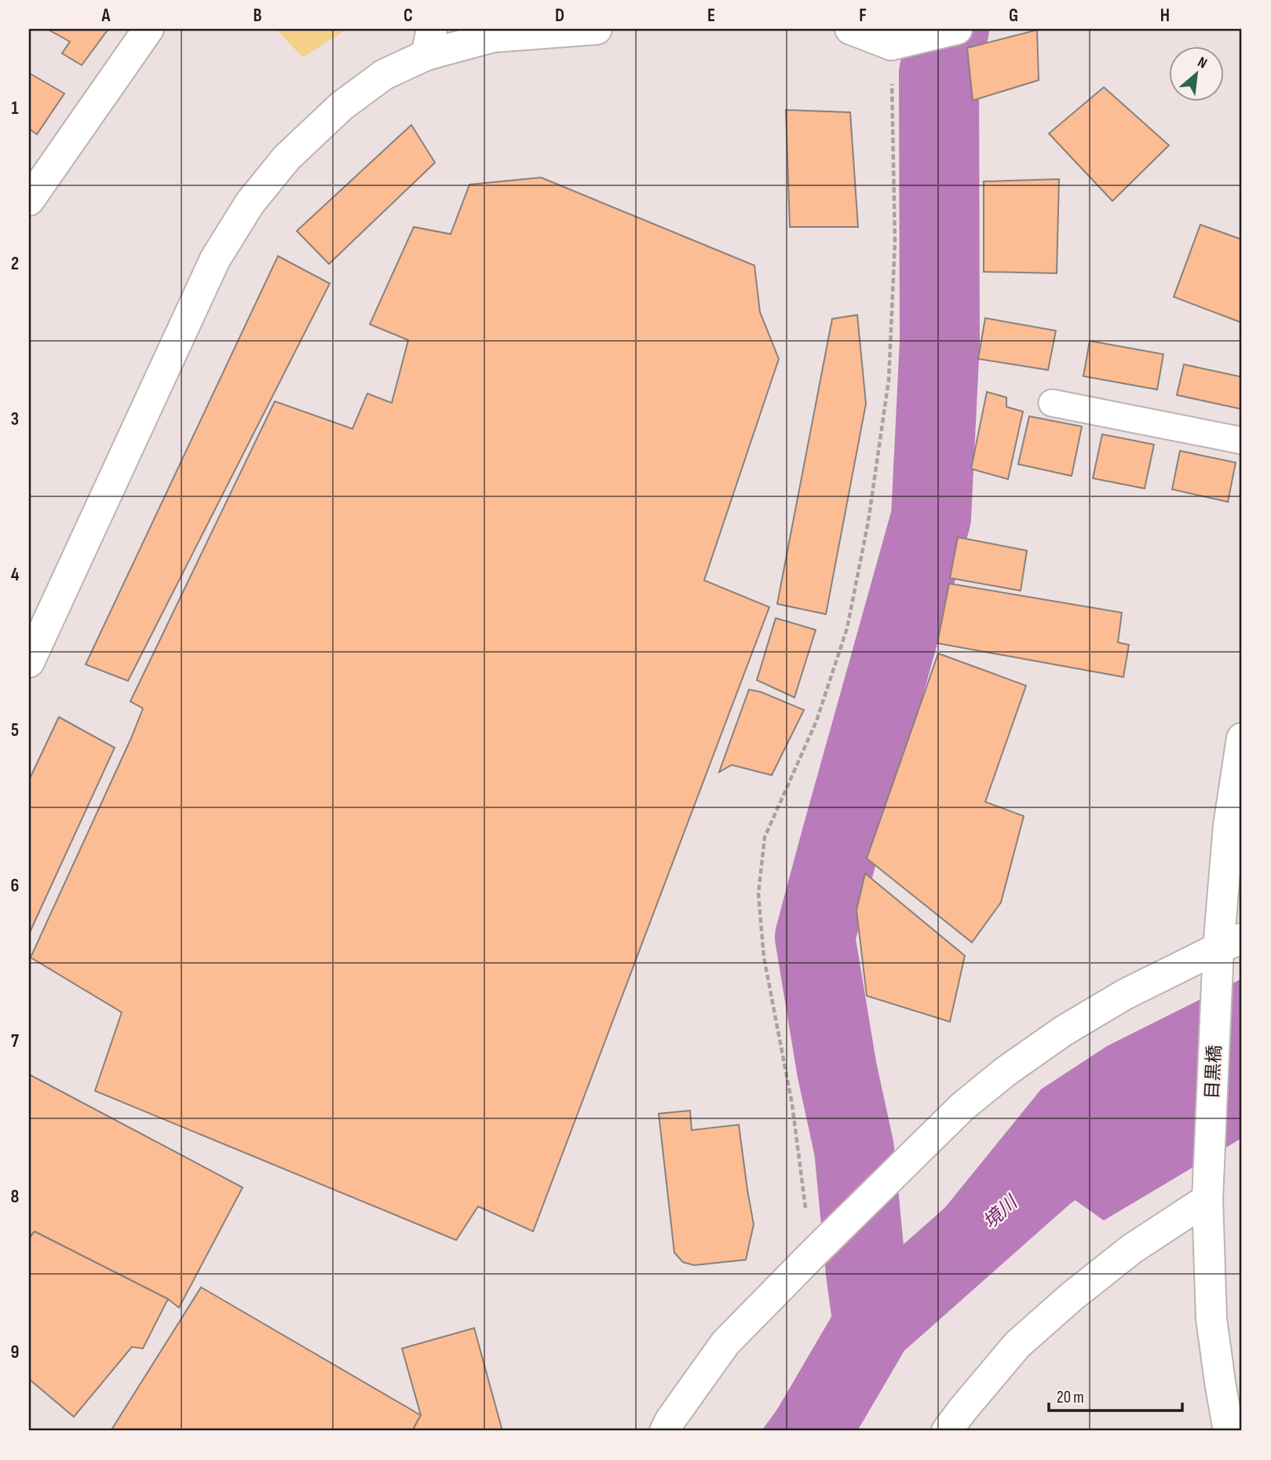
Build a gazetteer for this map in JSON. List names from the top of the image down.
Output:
{
  "streets": {
    "street": ["目黒橋"]
  },
  "water": ["境川"],
  "scale_bar": "20 m",
  "north": "top right",
  "grid": {
    "columns": [
      "A",
      "B",
      "C",
      "D",
      "E",
      "F",
      "G",
      "H"
    ],
    "rows": [
      "1",
      "2",
      "3",
      "4",
      "5",
      "6",
      "7",
      "8",
      "9"
    ]
  }
}
